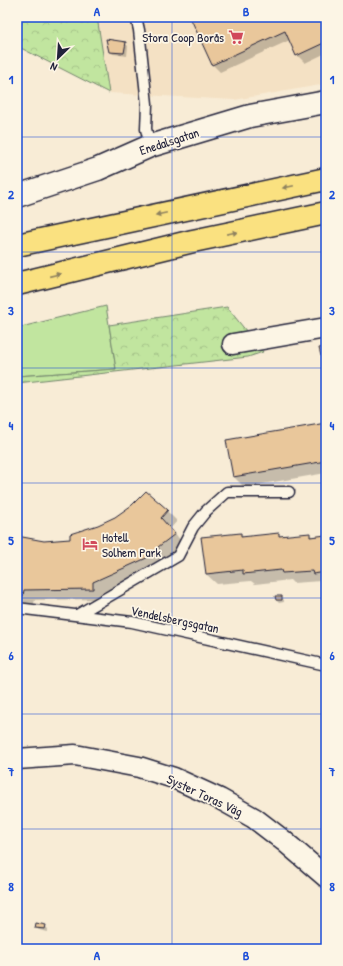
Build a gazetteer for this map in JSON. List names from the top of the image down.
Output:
{
  "streets": {
    "street": ["Enedalsgatan", "Syster Toras Väg"],
    "lane": ["Vendelsbergsgatan"]
  },
  "places": {
    "supermarket": ["Stora Coop Borås"],
    "hotel": ["Hotell Solhem Park"]
  },
  "north": "bottom left",
  "grid": {
    "columns": ["A", "B"],
    "rows": [
      "1",
      "2",
      "3",
      "4",
      "5",
      "6",
      "7",
      "8"
    ]
  }
}
